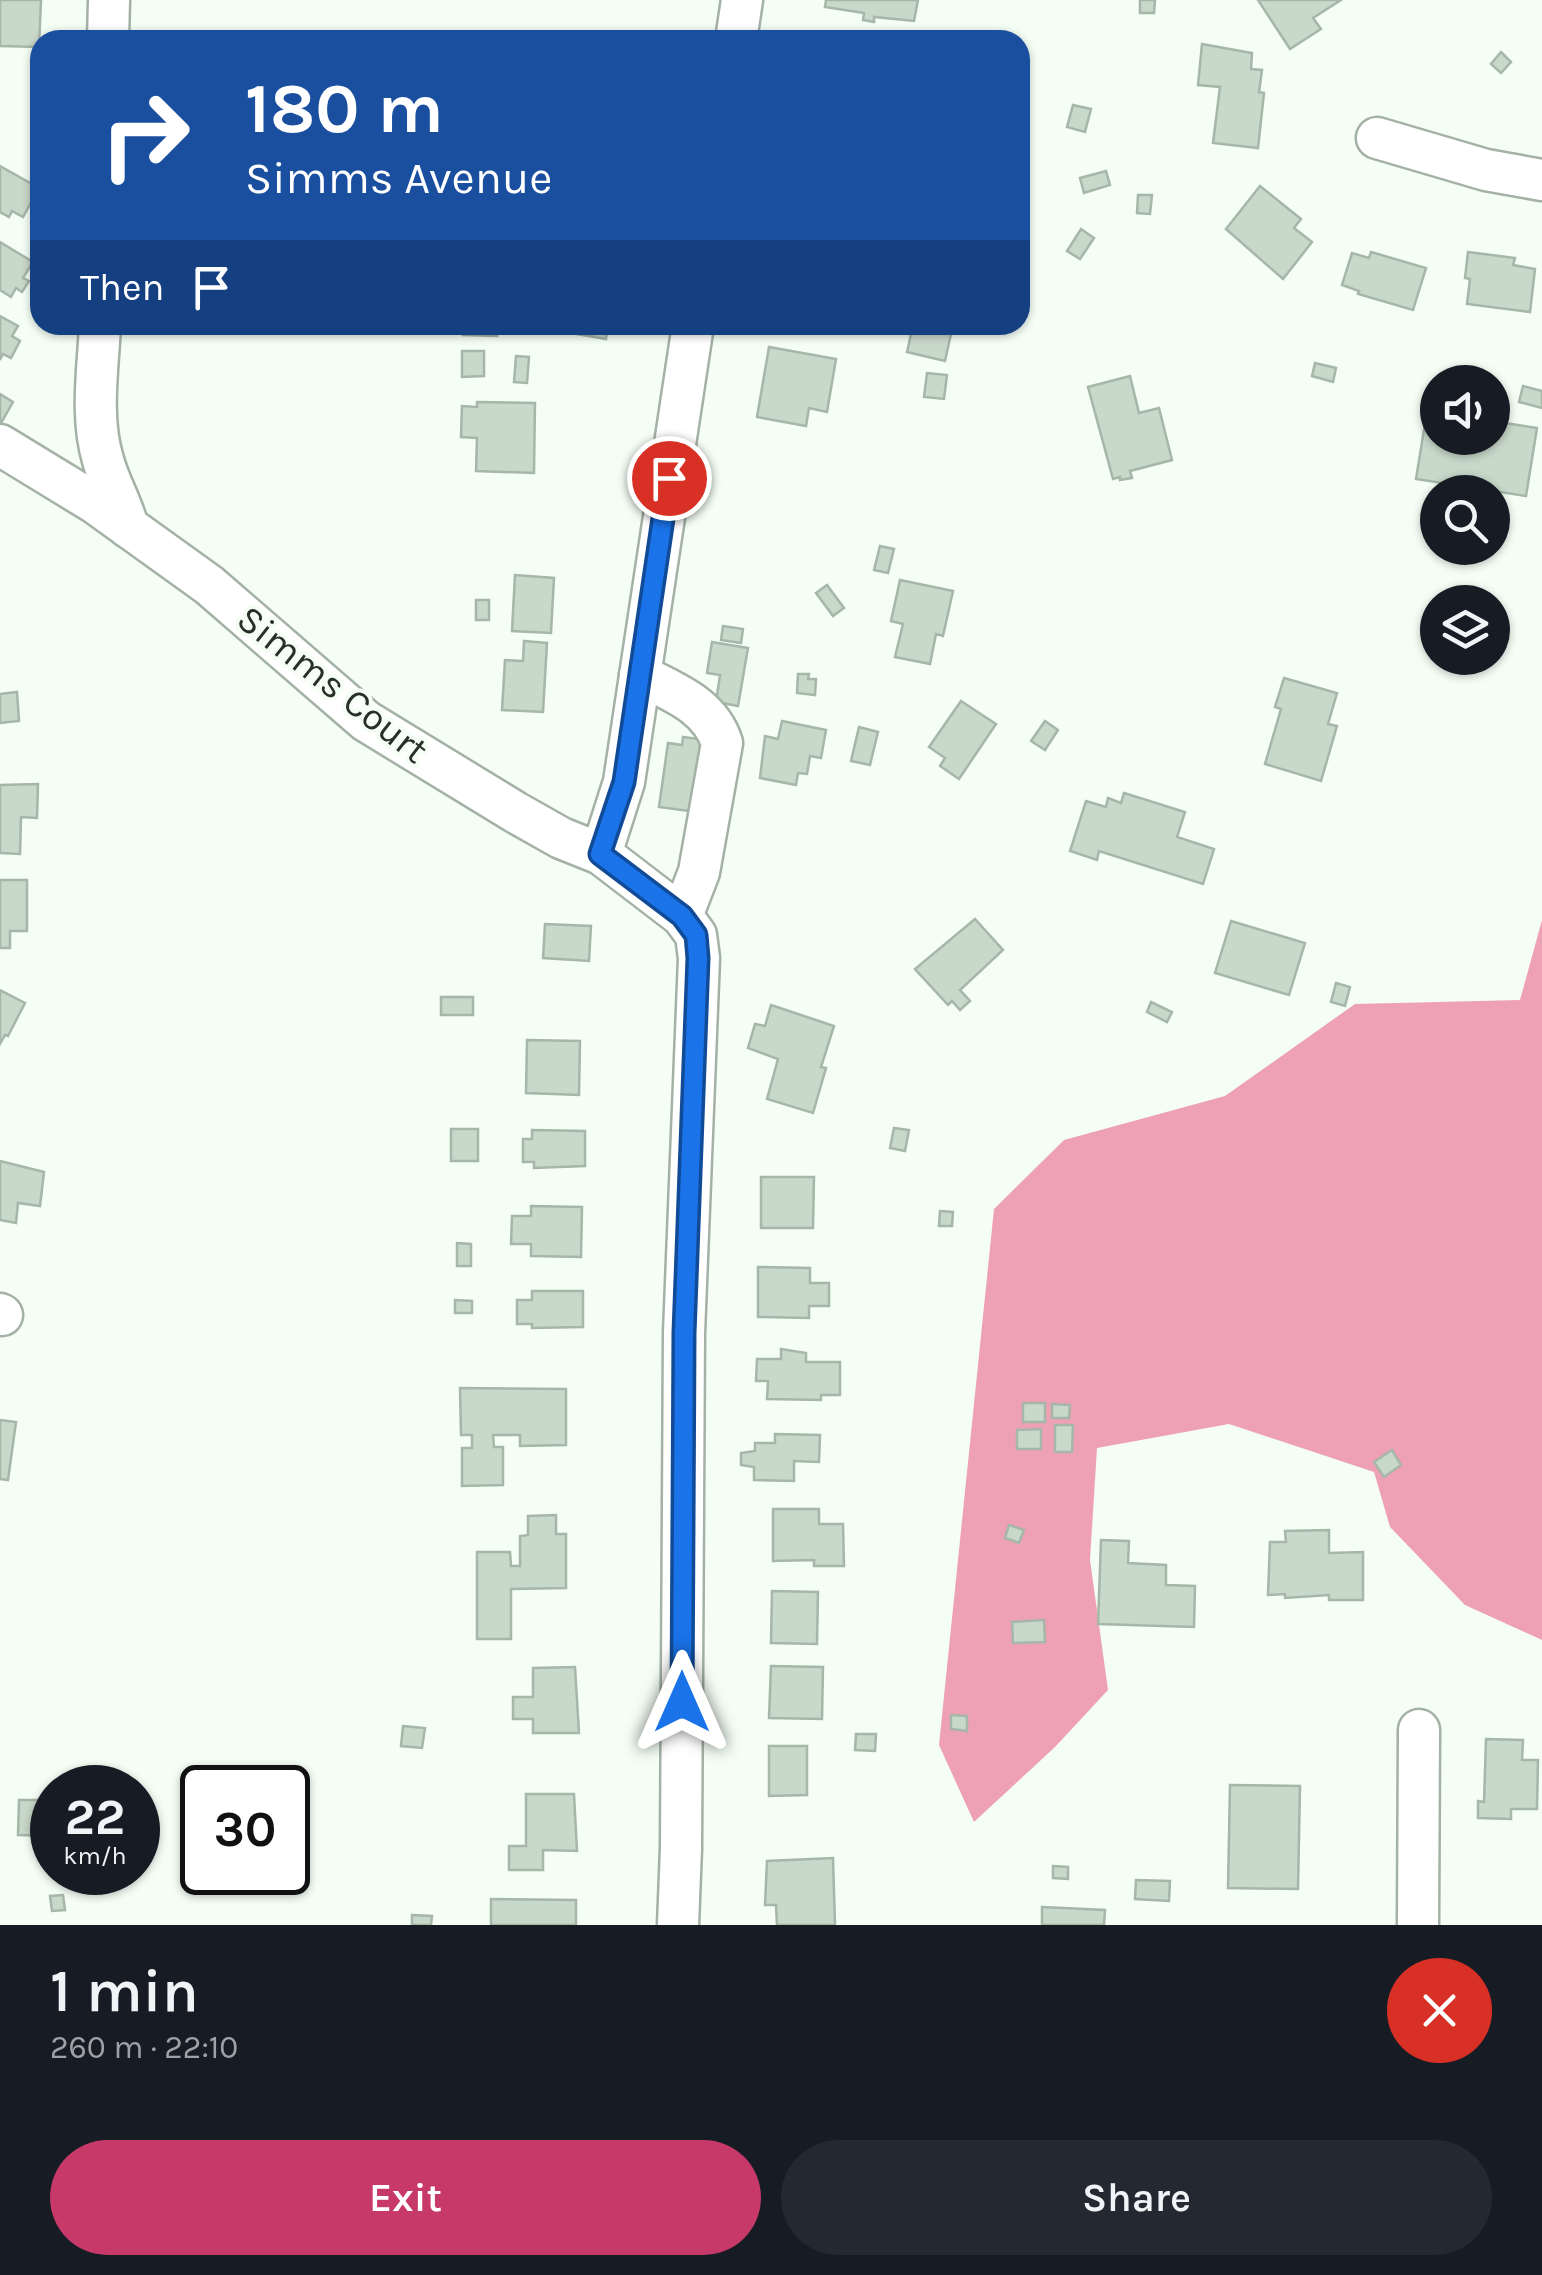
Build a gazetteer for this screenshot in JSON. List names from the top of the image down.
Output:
{
  "streets": {
    "street": ["Simms Court"]
  },
  "page": {
    "turn": ["180 m", "Simms Avenue"],
    "then": "Then",
    "speed": "22 km/h",
    "limit": "30",
    "heading": ["1 min", "260 m · 22:10"],
    "buttons": ["Exit", "Share"]
  }
}
